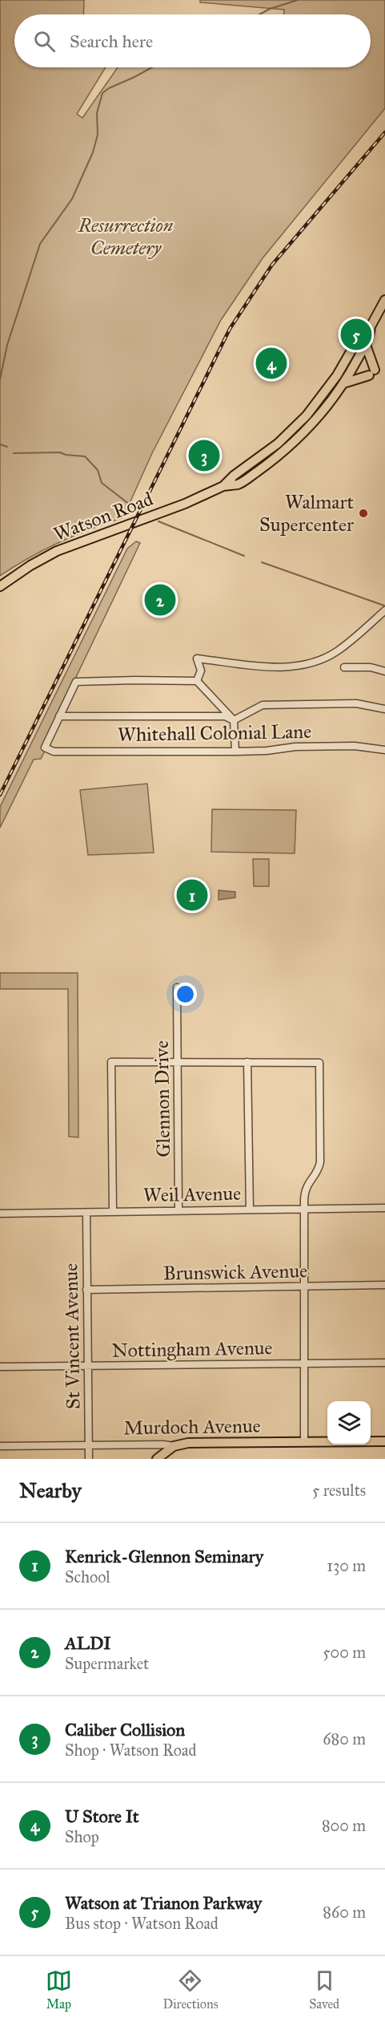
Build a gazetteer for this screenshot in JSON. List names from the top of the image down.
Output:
{
  "streets": {
    "main road": ["Watson Road", "Murdoch Avenue"],
    "street": [
      "Whitehall Colonial Lane",
      "Glennon Drive",
      "Weil Avenue",
      "Brunswick Avenue",
      "St Vincent Avenue",
      "Nottingham Avenue"
    ]
  },
  "crossings": [
    ["Glennon Drive", "Weil Avenue"],
    ["Weil Avenue", "St Vincent Avenue"],
    ["Brunswick Avenue", "St Vincent Avenue"],
    ["St Vincent Avenue", "Nottingham Avenue"],
    ["St Vincent Avenue", "Murdoch Avenue"]
  ],
  "parks": ["Resurrection Cemetery"],
  "places": ["Walmart Supercenter"],
  "page": {
    "search": "Search here",
    "pins": [
      "5",
      "4",
      "3",
      "2",
      "1"
    ],
    "heading": ["Nearby", "5 results"],
    "list": [
      {
        "mark": "1",
        "name": "Kenrick-Glennon Seminary",
        "note": "School",
        "value": "130 m"
      },
      {
        "mark": "2",
        "name": "ALDI",
        "note": "Supermarket",
        "value": "500 m"
      },
      {
        "mark": "3",
        "name": "Caliber Collision",
        "note": "Shop · Watson Road",
        "value": "680 m"
      },
      {
        "mark": "4",
        "name": "U Store It",
        "note": "Shop",
        "value": "800 m"
      },
      {
        "mark": "5",
        "name": "Watson at Trianon Parkway",
        "note": "Bus stop · Watson Road",
        "value": "860 m"
      }
    ],
    "nav": ["Map", "Directions", "Saved"]
  }
}
